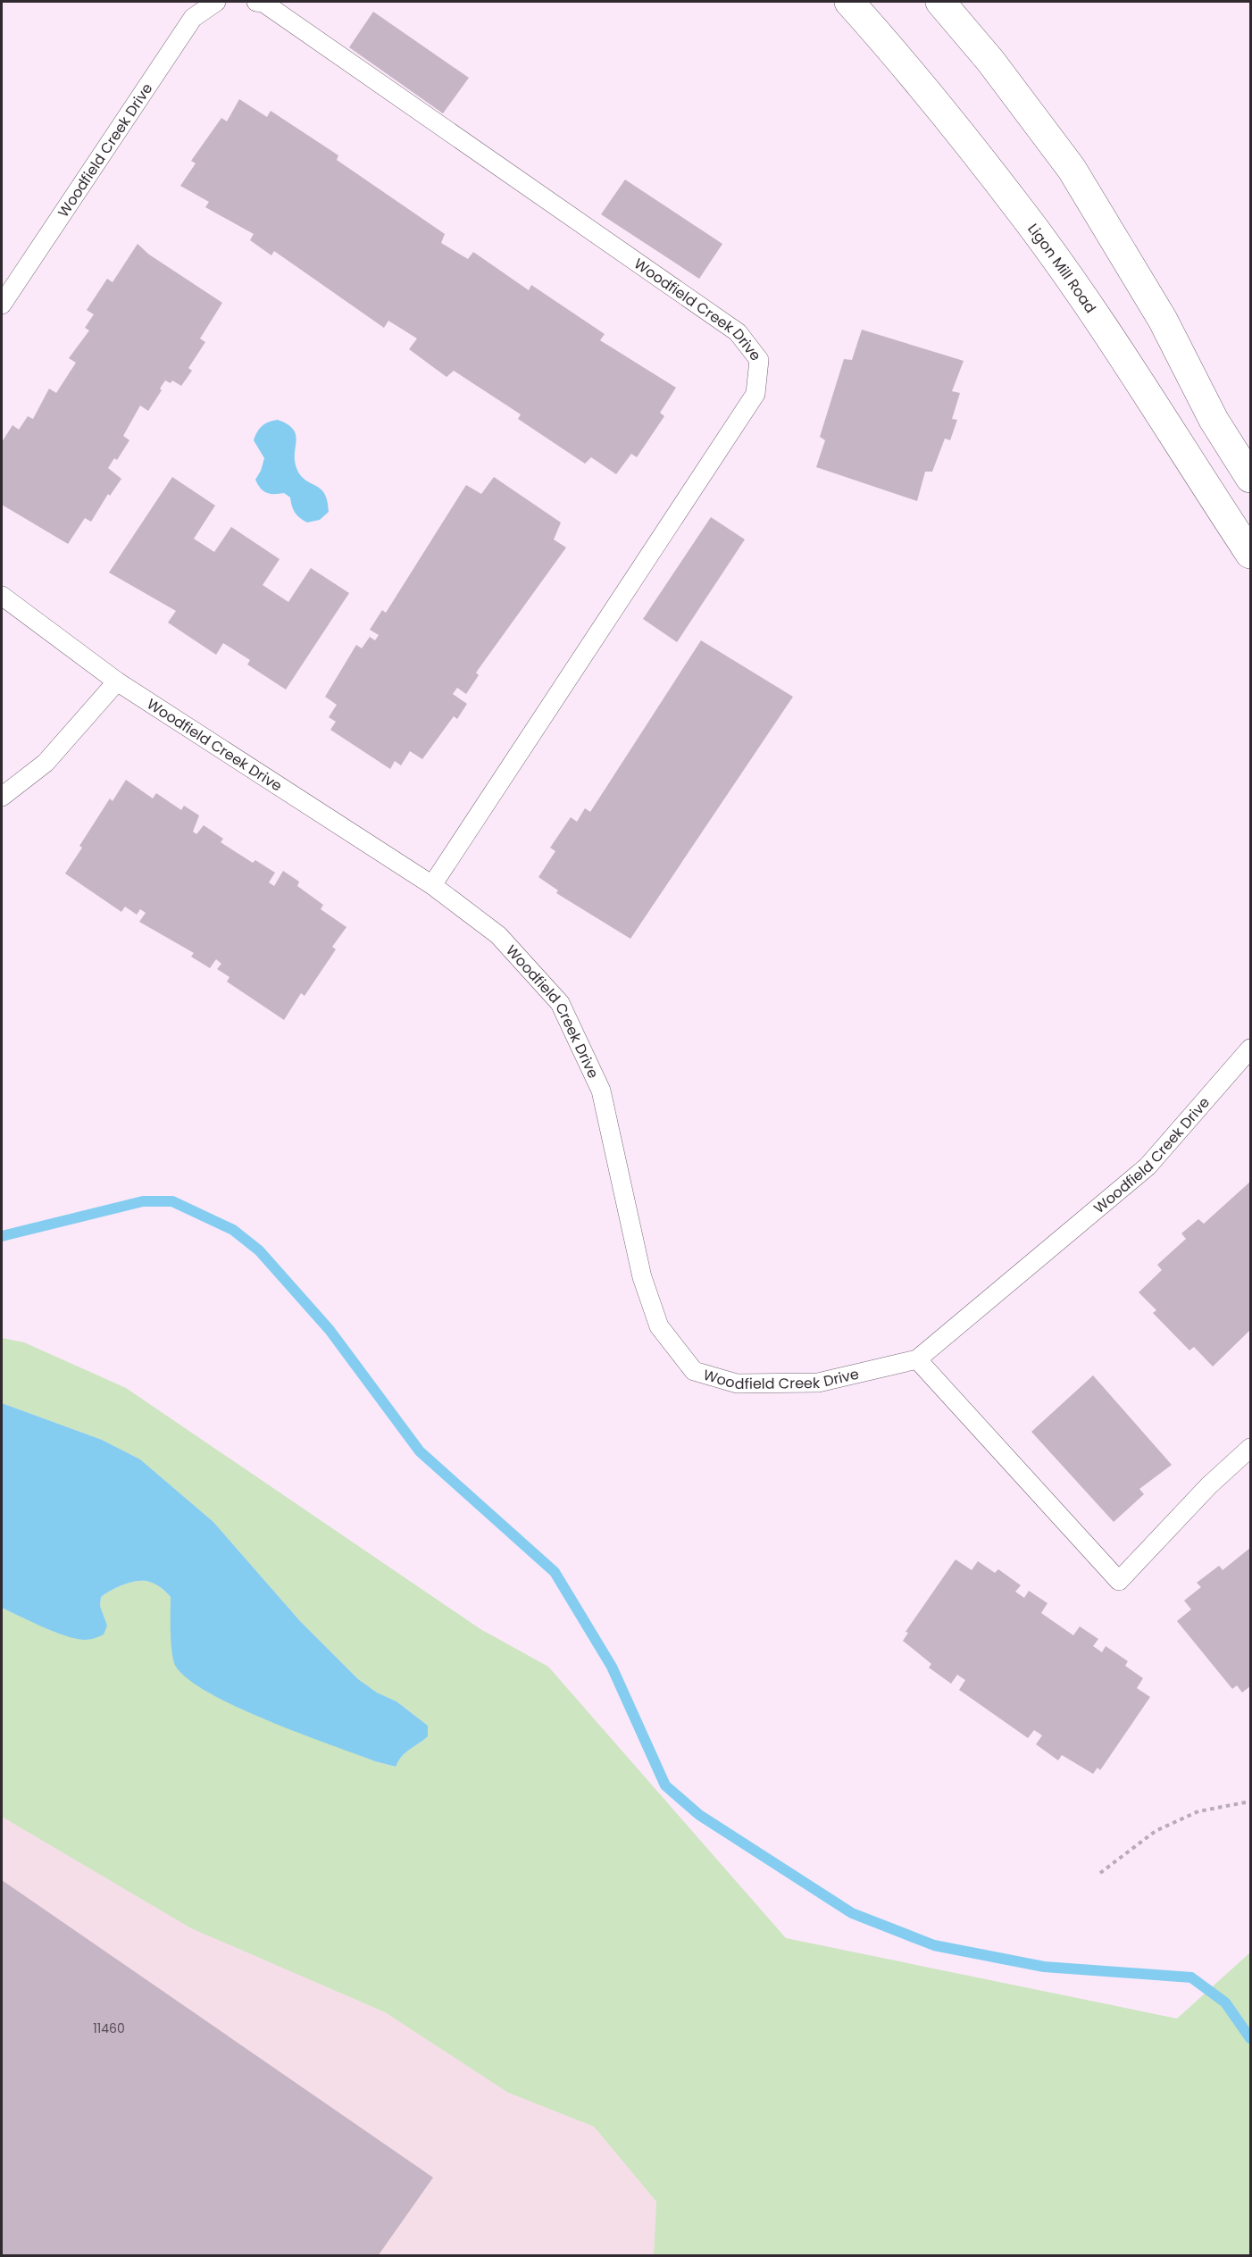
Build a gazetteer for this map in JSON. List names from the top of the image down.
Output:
{
  "streets": {
    "main road": ["Ligon Mill Road"],
    "lane": ["Woodfield Creek Drive"]
  },
  "house_numbers": ["11460"]
}
